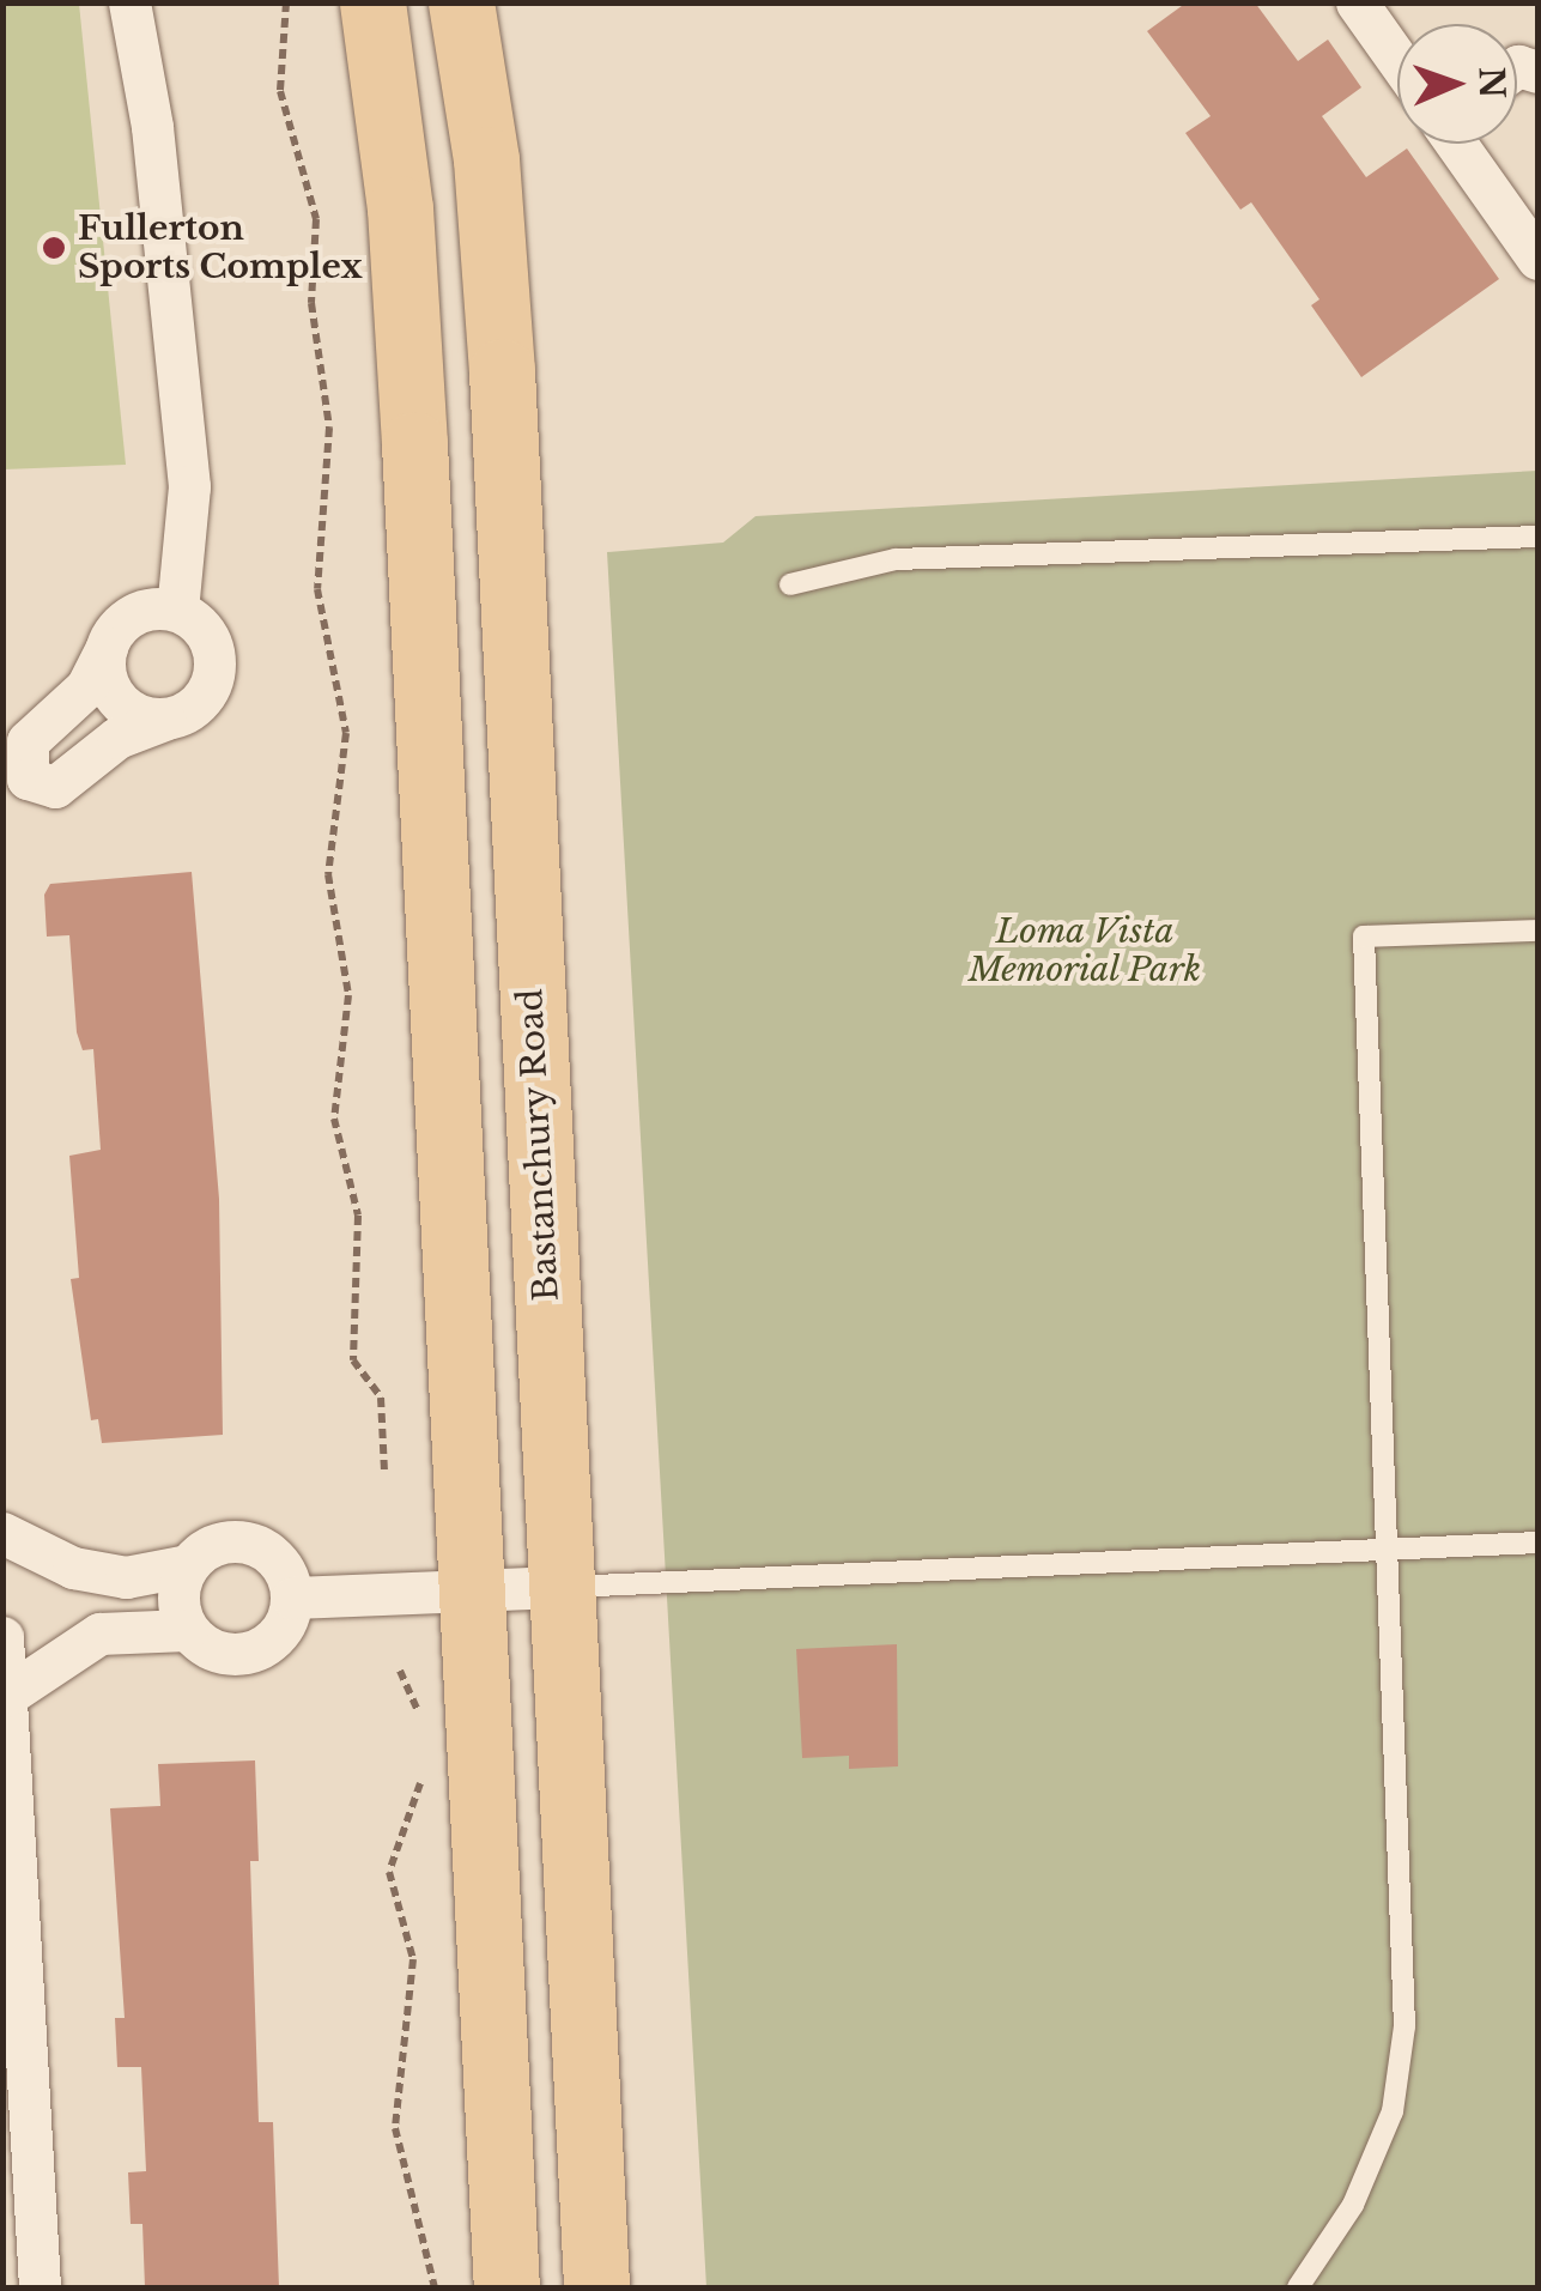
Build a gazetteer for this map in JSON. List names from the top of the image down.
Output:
{
  "streets": {
    "main road": ["Bastanchury Road"]
  },
  "parks": ["Loma Vista Memorial Park"],
  "places": ["Fullerton Sports Complex"],
  "north": "right"
}
